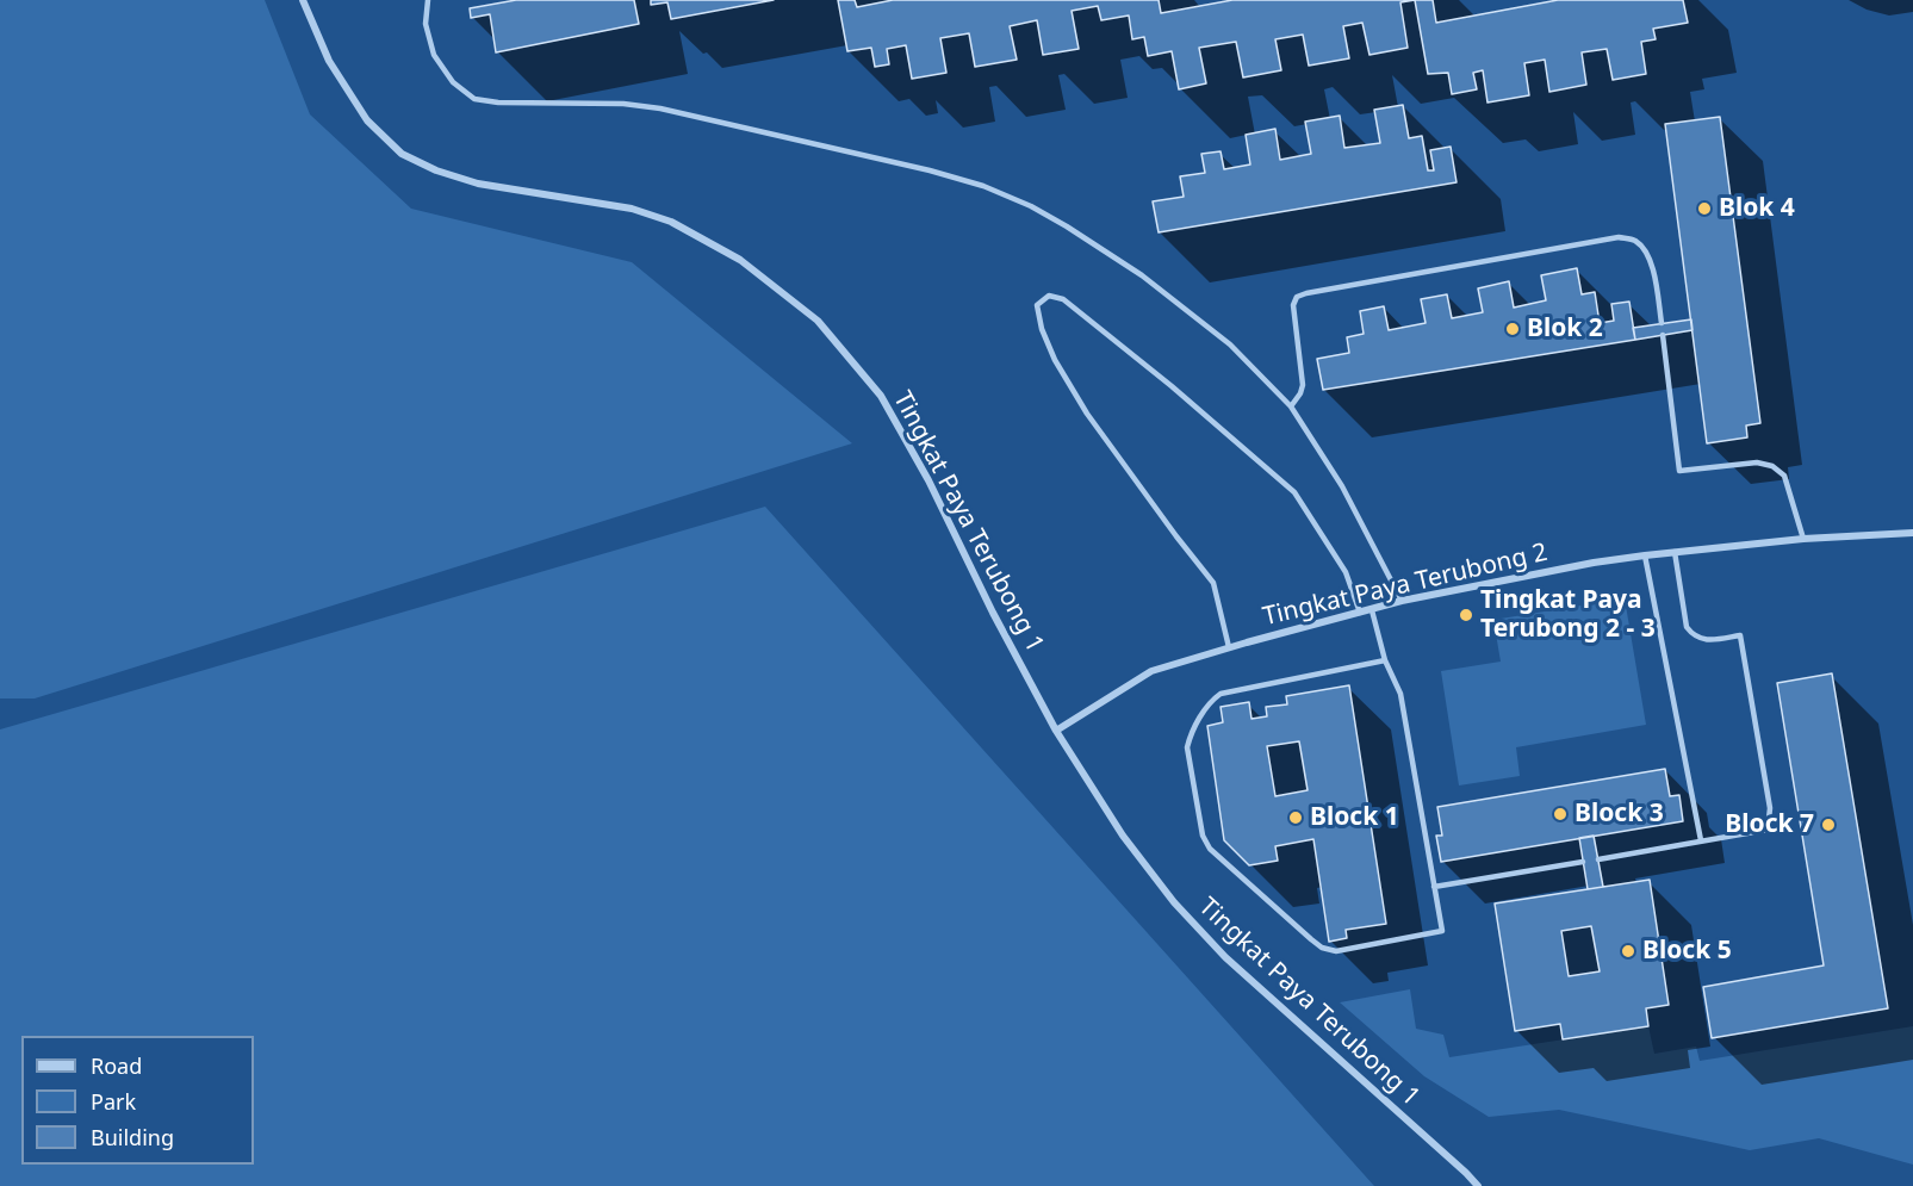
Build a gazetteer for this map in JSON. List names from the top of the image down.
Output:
{
  "streets": {
    "street": ["Tingkat Paya Terubong 1", "Tingkat Paya Terubong 2"]
  },
  "crossings": [
    ["Tingkat Paya Terubong 1", "Tingkat Paya Terubong 2"]
  ],
  "places": [
    "Blok 4",
    "Blok 2",
    "Tingkat Paya Terubong 2 - 3",
    "Block 3",
    "Block 1",
    "Block 7",
    "Block 5"
  ],
  "legend": ["Road", "Park", "Building"]
}
